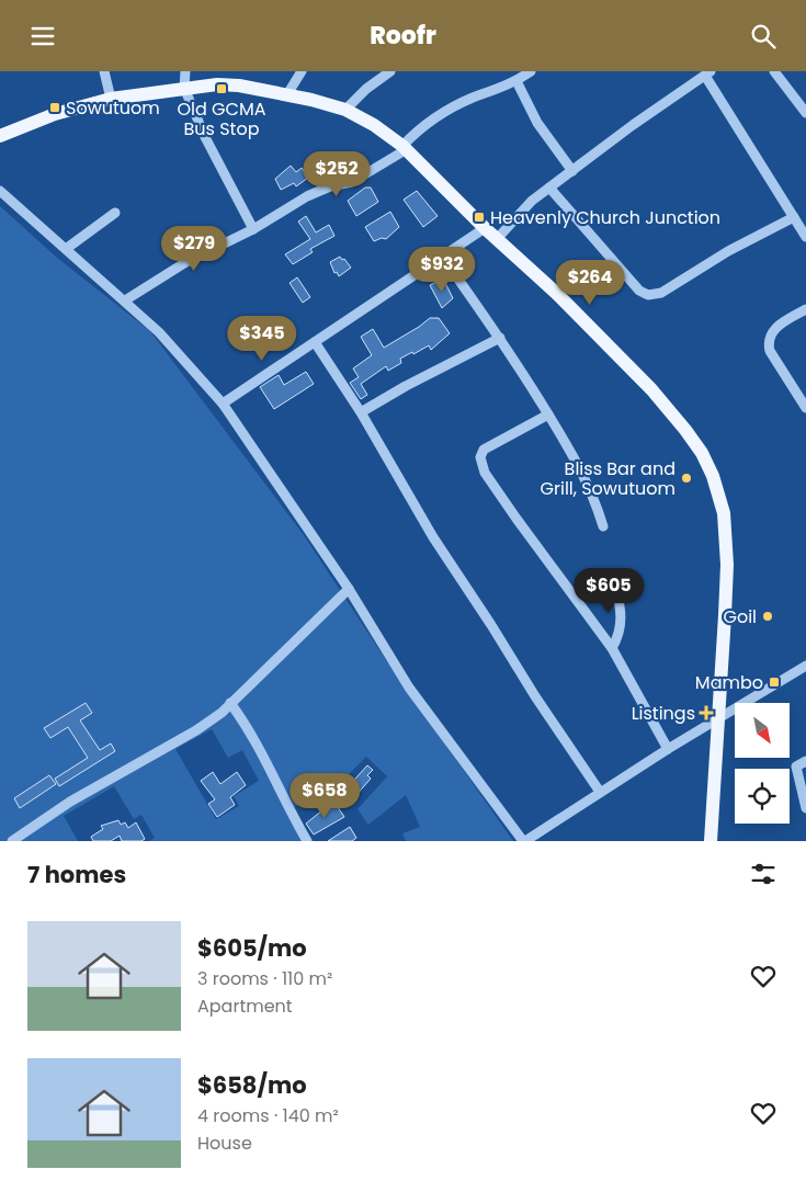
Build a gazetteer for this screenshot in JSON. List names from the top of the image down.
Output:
{
  "places": {
    "transit": [
      "Old GCMA Bus Stop",
      "Sowutuom",
      "Heavenly Church Junction",
      "Mambo"
    ],
    "other": ["Bliss Bar and Grill, Sowutuom", "Goil"],
    "health": ["Listings"]
  },
  "north": "bottom right",
  "page": {
    "header": "Roofr",
    "price": [
      "$252",
      "$279",
      "$932",
      "$264",
      "$345",
      "$605",
      "$658"
    ],
    "heading": "7 homes",
    "list": [
      {
        "name": "$605/mo",
        "note": "3 rooms · 110 m² · Apartment"
      },
      {
        "name": "$658/mo",
        "note": "4 rooms · 140 m² · House"
      }
    ]
  }
}
